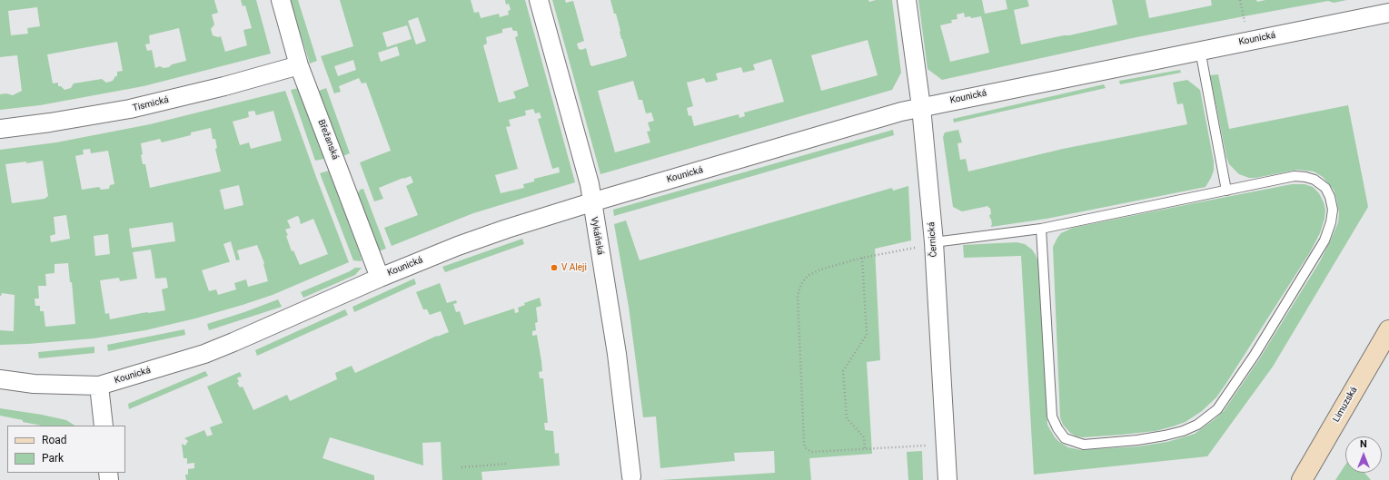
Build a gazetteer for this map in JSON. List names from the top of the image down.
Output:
{
  "streets": {
    "street": [
      "Kounická",
      "Tismická",
      "Břežanská",
      "Vykáňská",
      "Černická",
      "Limuzská"
    ]
  },
  "crossings": [
    ["Kounická", "Břežanská"],
    ["Kounická", "Vykáňská"],
    ["Kounická", "Černická"],
    ["Tismická", "Břežanská"]
  ],
  "places": ["V Aleji"],
  "legend": ["Road", "Park"],
  "north": "top"
}
